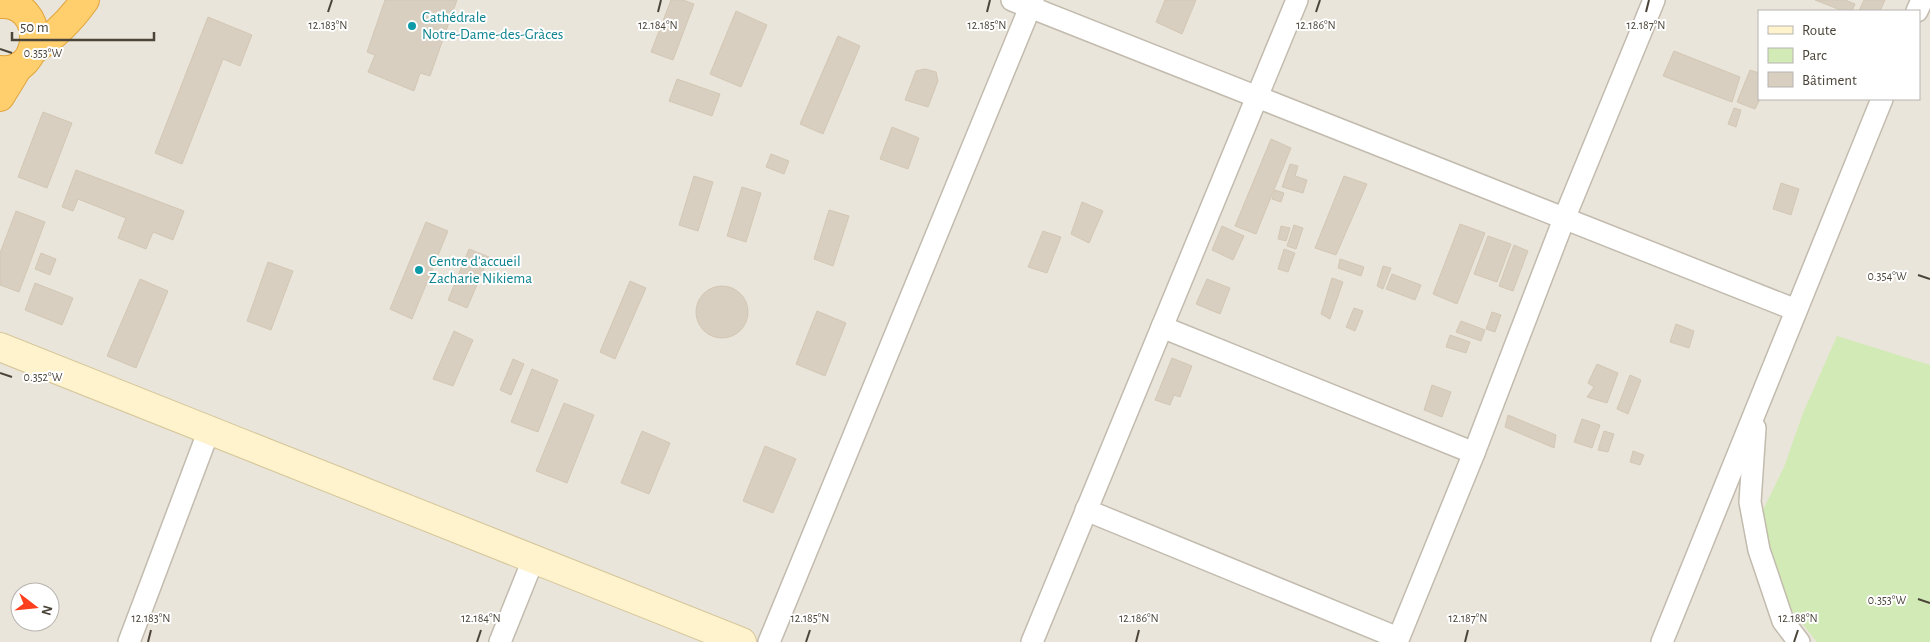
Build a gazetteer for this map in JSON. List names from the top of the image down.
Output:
{
  "places": ["Cathédrale Notre-Dame-des-Gràces", "Centre d'accueil Zacharie Nikiema"],
  "legend": ["Route", "Parc", "Bâtiment"],
  "scale_bar": "50 m",
  "north": "right",
  "coordinates": [
    "12.183°N",
    "12.184°N",
    "12.185°N",
    "12.186°N",
    "12.187°N",
    "0.353°W",
    "0.354°W",
    "0.352°W",
    "12.188°N"
  ]
}
